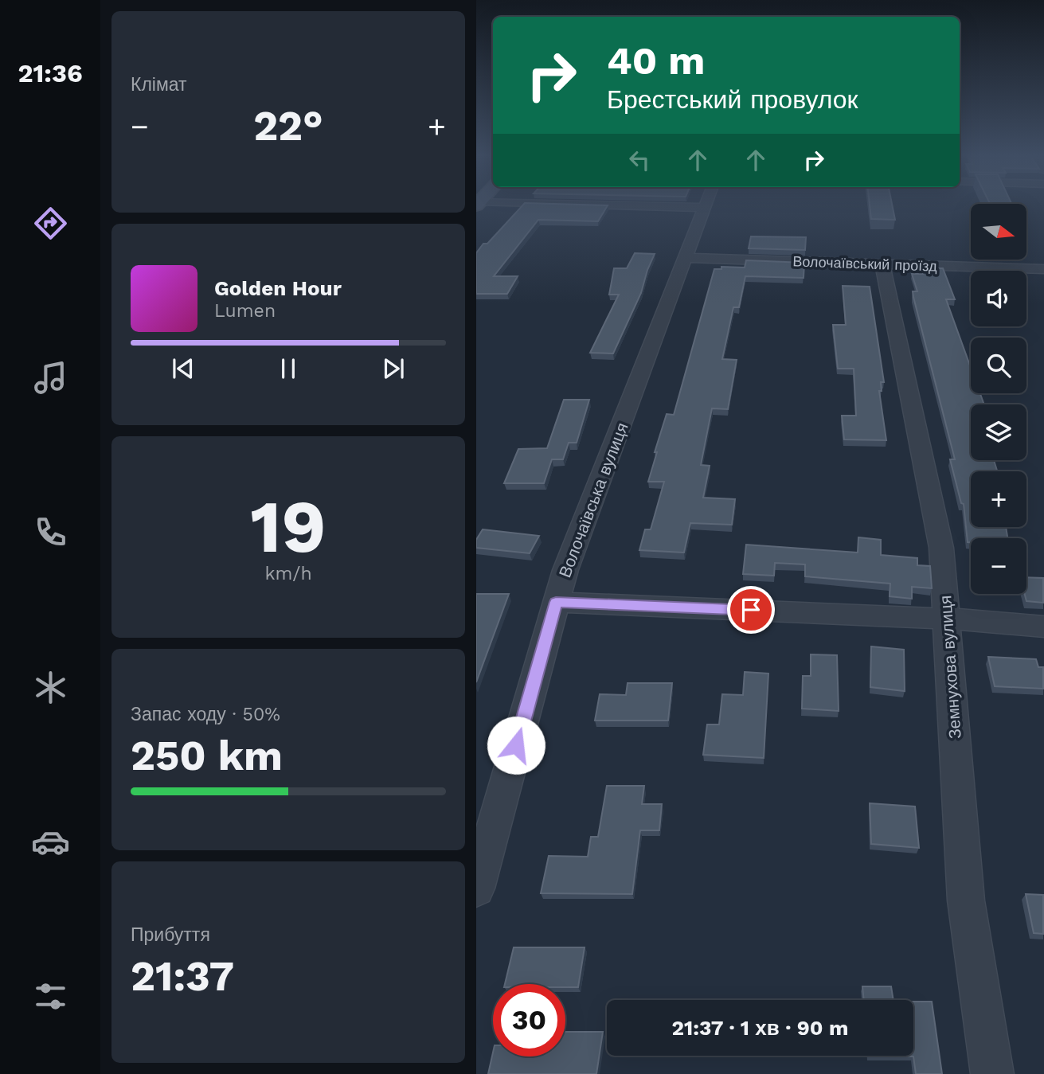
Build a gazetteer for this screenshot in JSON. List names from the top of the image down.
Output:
{
  "streets": {
    "street": ["Волочаївський проїзд", "Волочаївська вулиця", "Земнухова вулиця"]
  },
  "crossings": [
    ["Волочаївський проїзд", "Волочаївська вулиця"],
    ["Волочаївський проїзд", "Земнухова вулиця"]
  ],
  "north": "right",
  "page": {
    "tabs": "21:36",
    "tile": [
      "Клімат",
      ["19", "km/h"],
      ["Запас ходу · 50%", "250 km"],
      ["Прибуття", "21:37"]
    ],
    "turn": ["40 m", "Брестський провулок"],
    "heat": ["−", "22°", "+"],
    "map_buttons": ["+", "−"],
    "song": ["Golden Hour", "Lumen"],
    "limit": "30",
    "trip": "21:37 · 1 хв · 90 m"
  }
}
